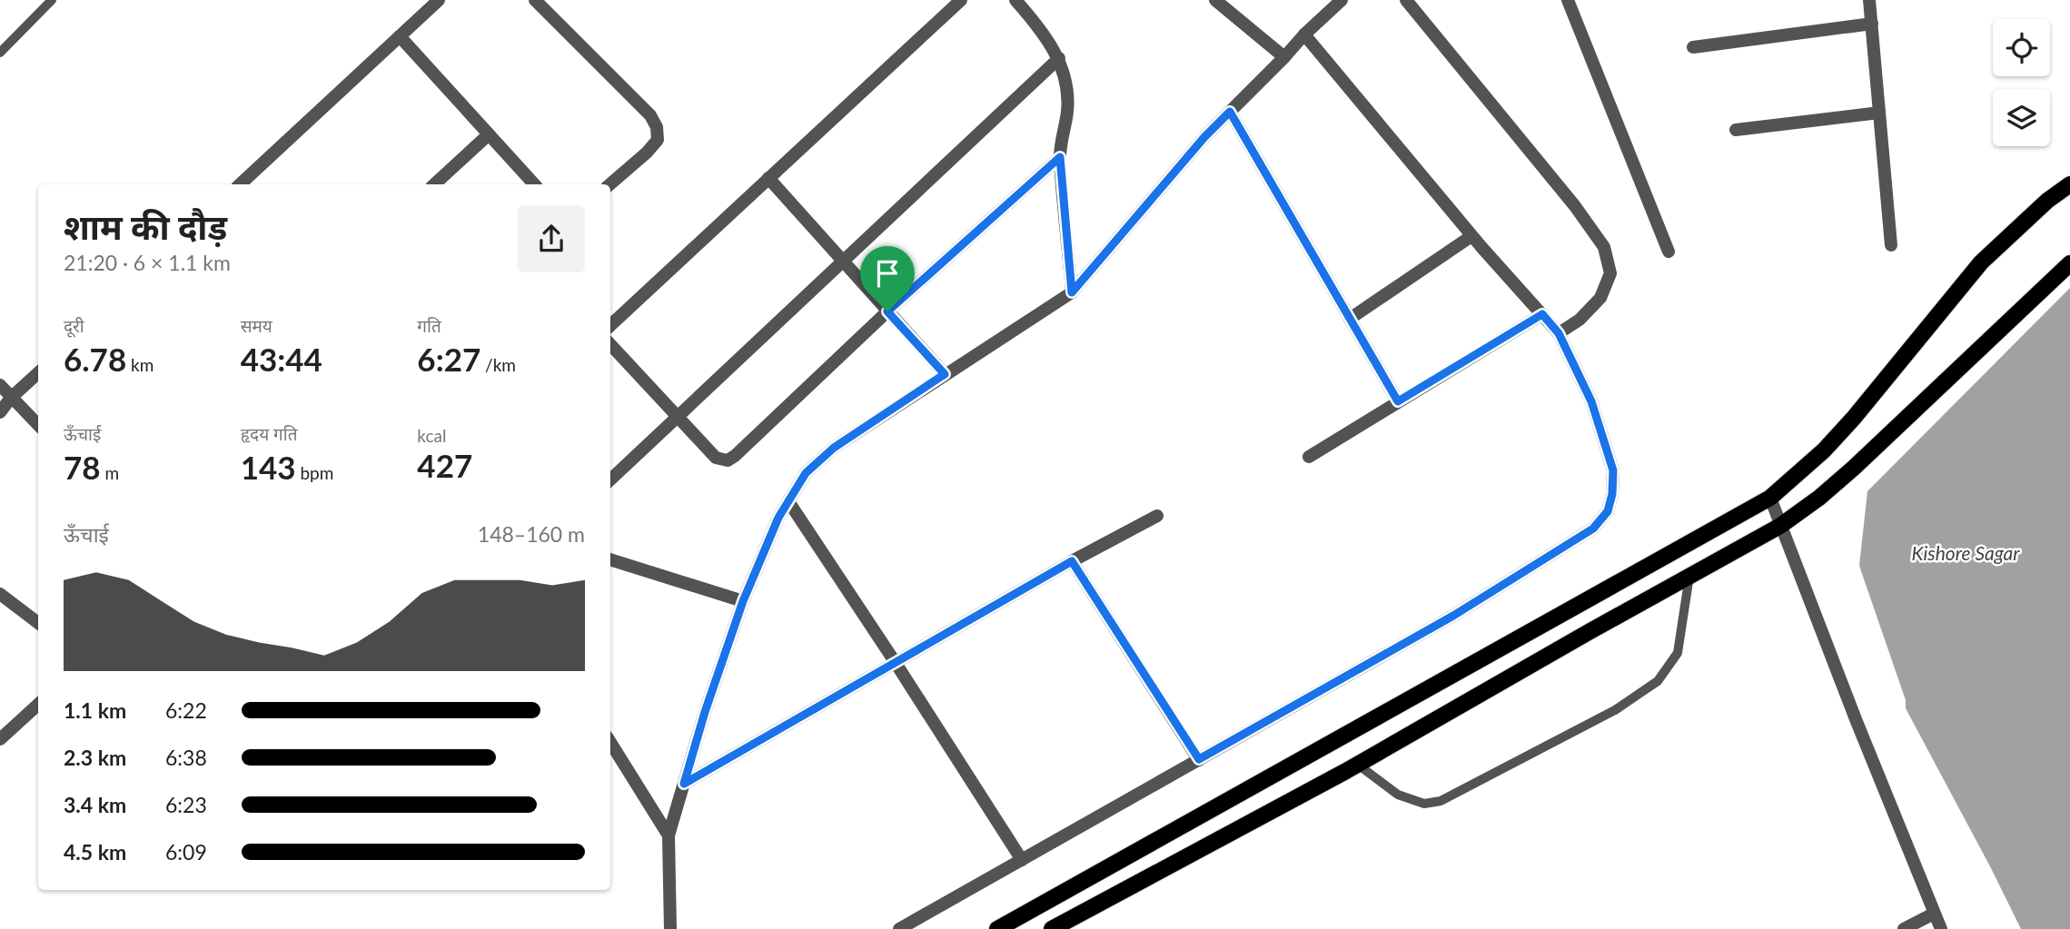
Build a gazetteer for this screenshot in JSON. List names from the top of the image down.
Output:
{
  "water": ["Kishore Sagar"],
  "page": {
    "heading": ["शाम की दौड़", "21:20 · 6 × 1.1 km"],
    "stats": [
      ["दूरी", "6.78 km"],
      ["समय", "43:44"],
      ["गति", "6:27 /km"],
      ["ऊँचाई", "78 m"],
      ["हृदय गति", "143 bpm"],
      ["kcal", "427"]
    ],
    "chart": ["ऊँचाई", "148–160 m"],
    "list": [
      {
        "name": "1.1 km",
        "note": "6:22"
      },
      {
        "name": "2.3 km",
        "note": "6:38"
      },
      {
        "name": "3.4 km",
        "note": "6:23"
      },
      {
        "name": "4.5 km",
        "note": "6:09"
      }
    ]
  }
}
